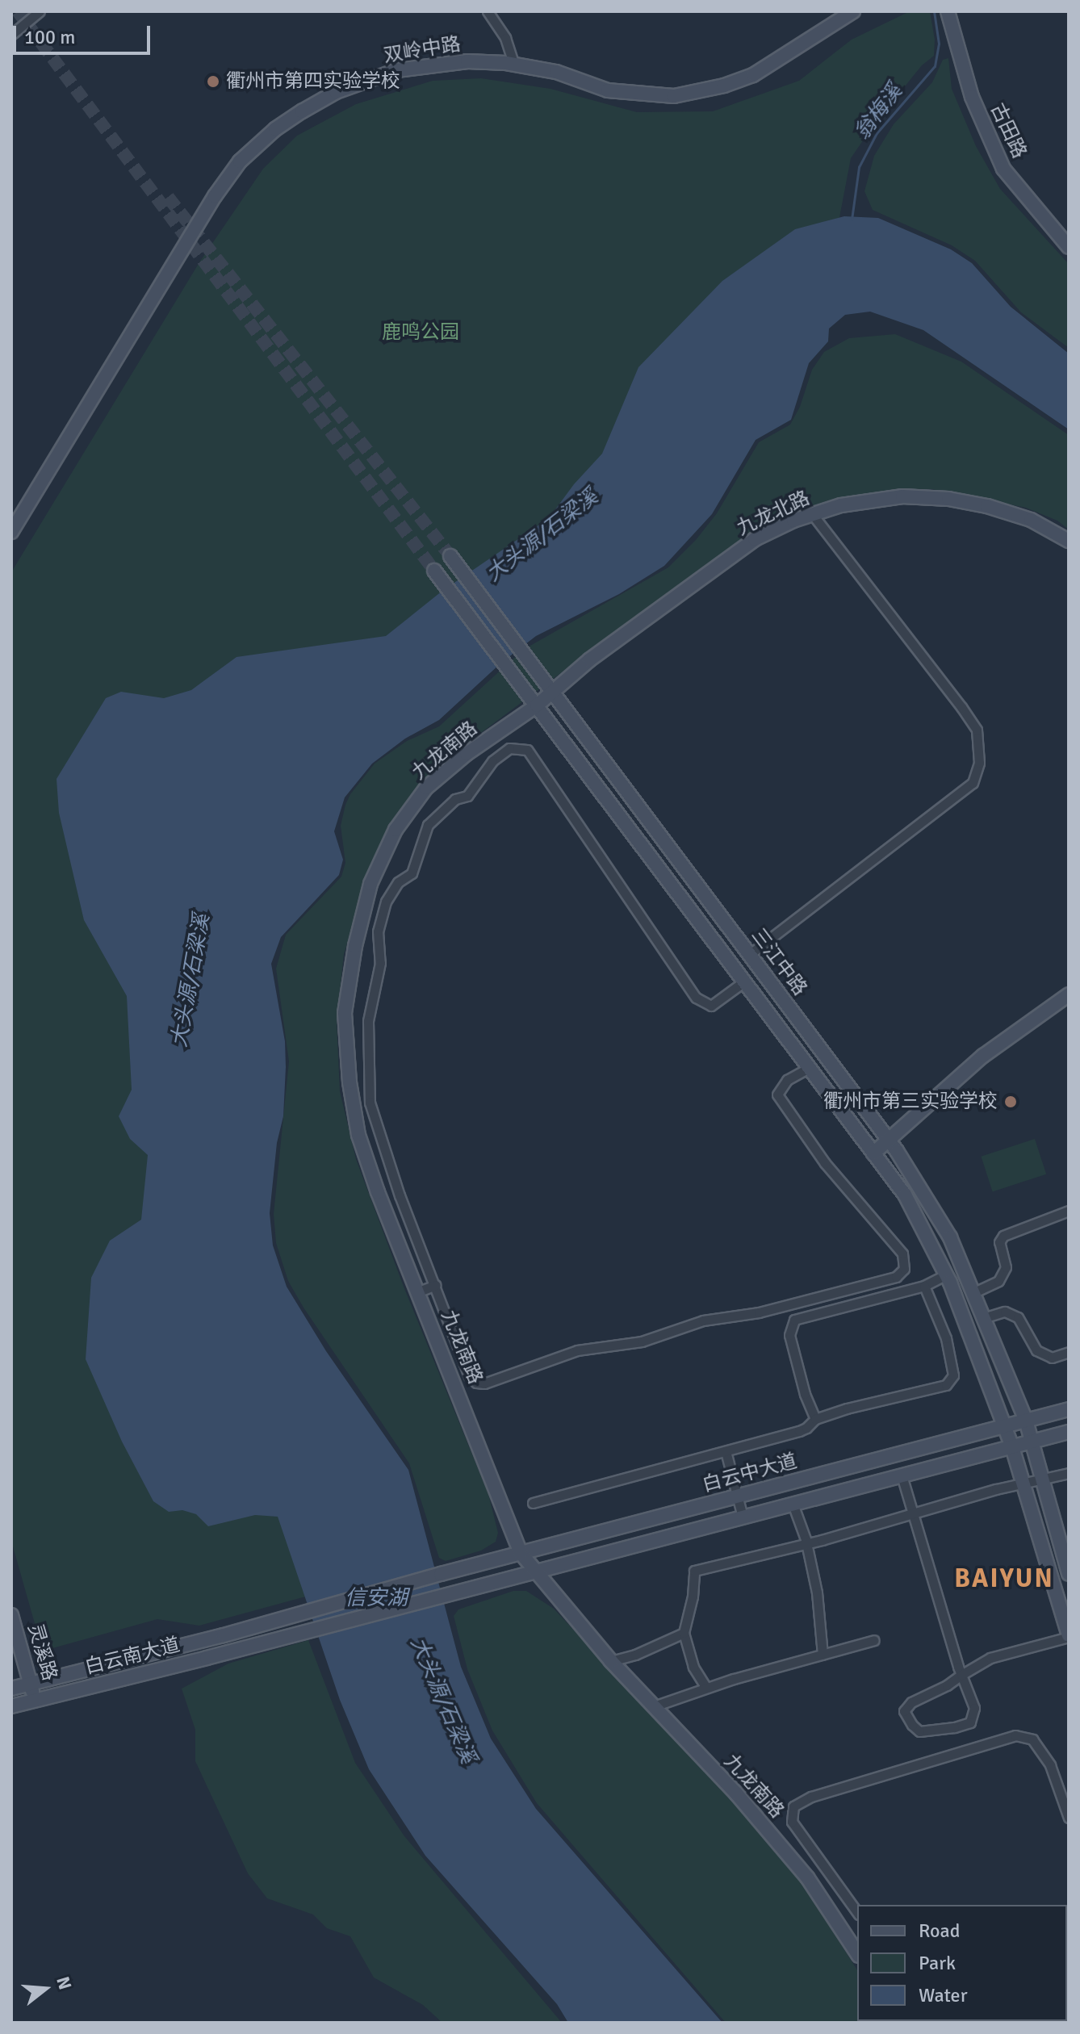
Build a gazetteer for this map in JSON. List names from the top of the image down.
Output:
{
  "streets": {
    "main road": [
      "双岭中路",
      "古田路",
      "九龙北路",
      "九龙南路",
      "三江中路",
      "白云中大道",
      "灵溪路",
      "白云南大道"
    ]
  },
  "crossings": [
    ["九龙北路", "九龙南路"],
    ["九龙北路", "三江中路"],
    ["九龙南路", "三江中路"],
    ["九龙南路", "白云中大道"],
    ["三江中路", "白云中大道"],
    ["白云中大道", "白云南大道"],
    ["灵溪路", "白云南大道"]
  ],
  "districts": ["BAIYUN"],
  "water": ["翁梅溪", "大头源/石梁溪", "信安湖"],
  "parks": ["鹿鸣公园"],
  "places": ["衢州市第四实验学校", "衢州市第三实验学校"],
  "legend": ["Road", "Park", "Water"],
  "scale_bar": "100 m",
  "north": "right"
}
